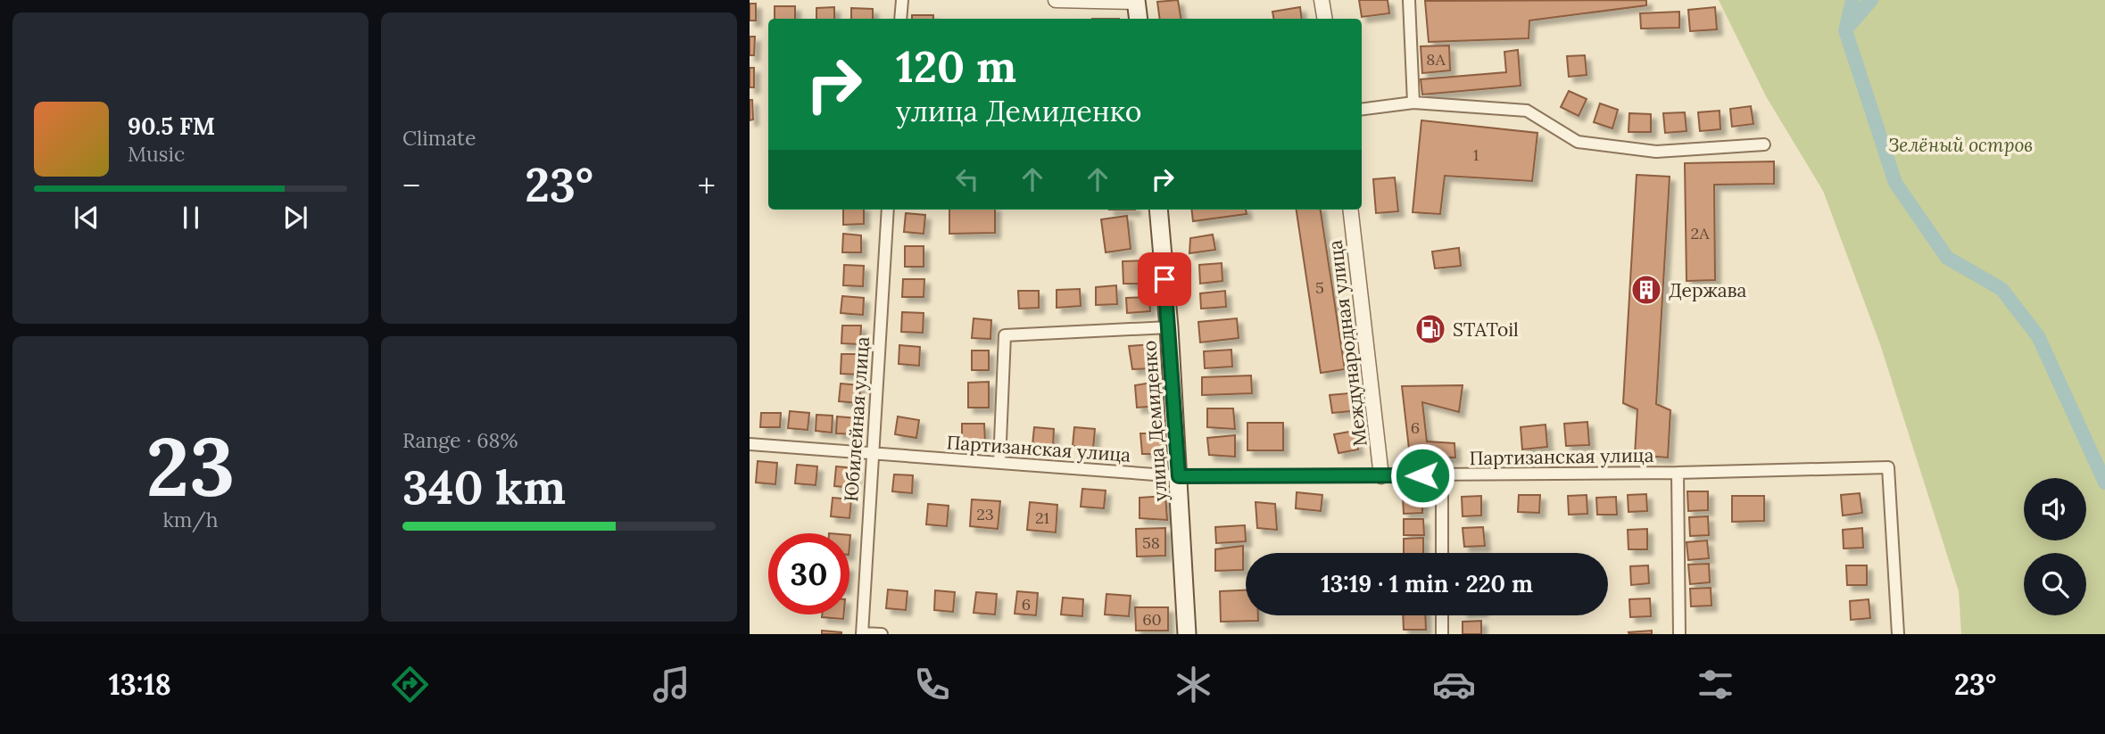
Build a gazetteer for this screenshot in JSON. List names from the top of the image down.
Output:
{
  "streets": {
    "main road": ["улица Демиденко"],
    "street": ["Международная улица", "Юбилейная улица", "Партизанская улица"]
  },
  "crossings": [
    ["Международная улица", "Партизанская улица"],
    ["Юбилейная улица", "Партизанская улица"],
    ["улица Демиденко", "Партизанская улица"]
  ],
  "parks": ["Зелёный остров"],
  "places": {
    "building": ["Держава"],
    "fuel station": ["STAToil"]
  },
  "house_numbers": [
    "8А",
    "1",
    "2А",
    "5",
    "6",
    "23",
    "21",
    "58",
    "6",
    "60"
  ],
  "page": {
    "tile": [
      "Climate",
      ["23", "km/h"],
      ["Range · 68%", "340 km"]
    ],
    "turn": ["120 m", "улица Демиденко"],
    "song": ["90.5 FM", "Music"],
    "heat": ["−", "23°", "+"],
    "limit": "30",
    "trip": "13:19 · 1 min · 220 m",
    "tabs": ["13:18", "23°"]
  }
}
